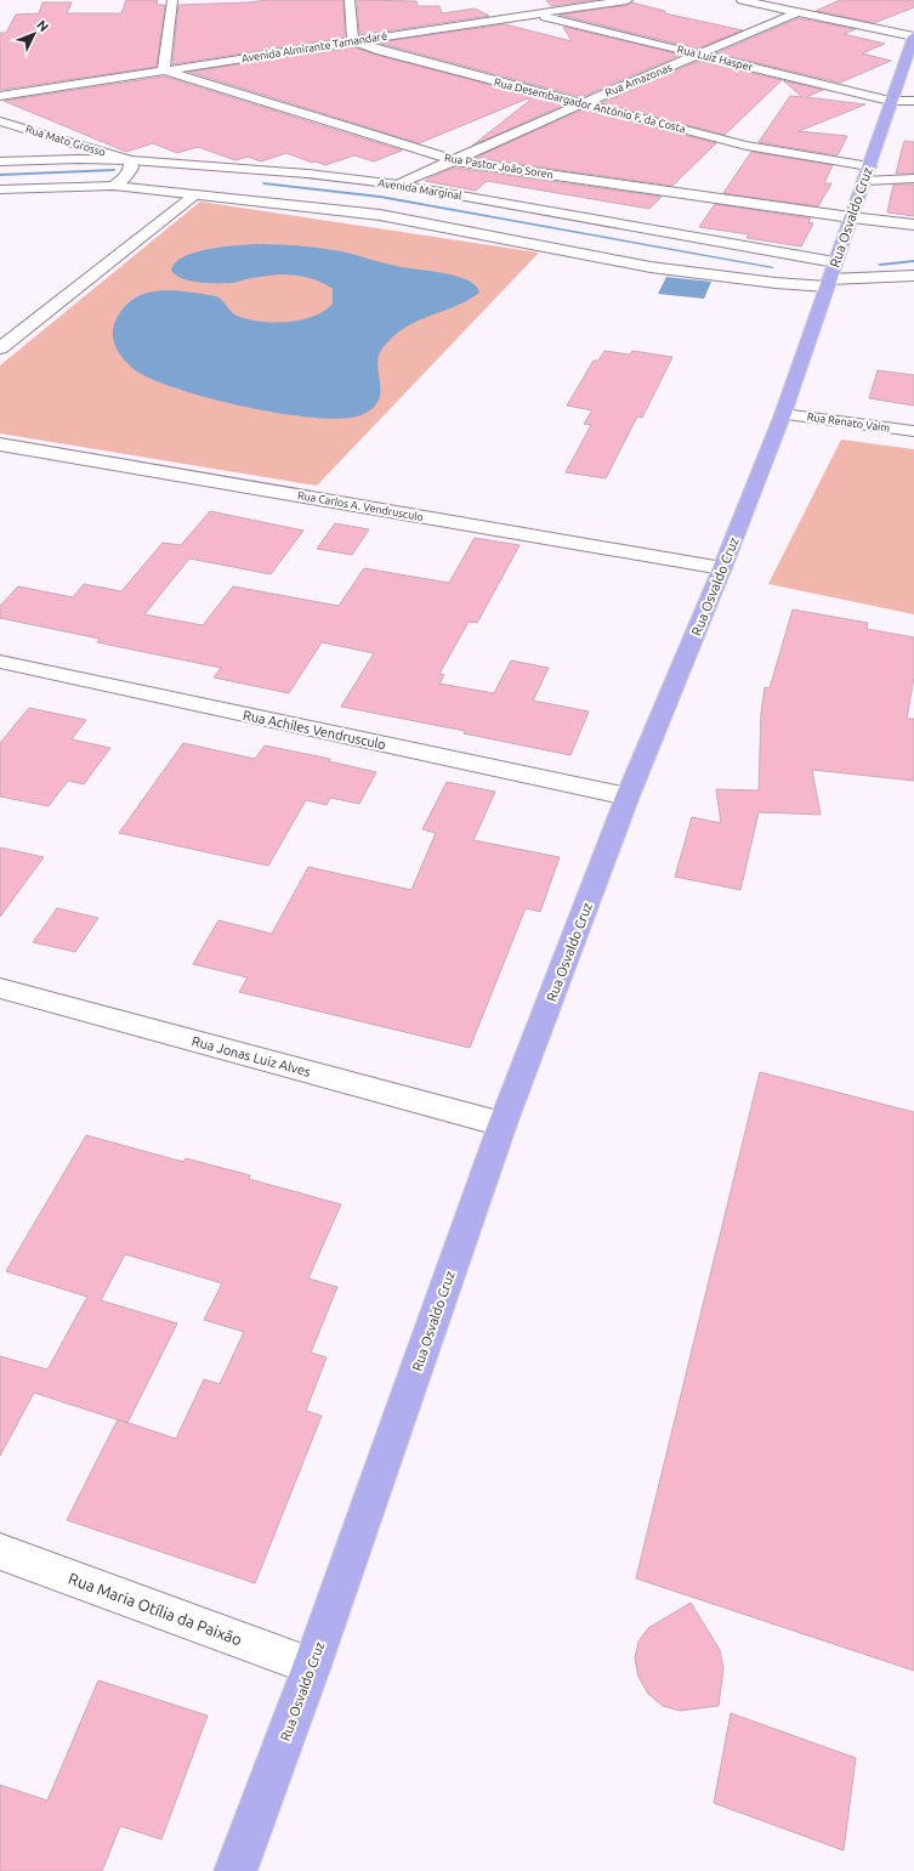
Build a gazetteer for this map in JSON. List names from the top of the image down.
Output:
{
  "streets": {
    "highway": ["Rua Osvaldo Cruz"],
    "street": [
      "Avenida Almirante Tamandaré",
      "Rua Luiz Hasper",
      "Rua Amazonas",
      "Rua Desembargador Antônio F. da Costa",
      "Rua Mato Grosso",
      "Rua Pastor João Soren",
      "Avenida Marginal",
      "Rua Renato Vaim",
      "Rua Carlos A. Vendrusculo",
      "Rua Achiles Vendrusculo",
      "Rua Jonas Luiz Alves",
      "Rua Maria Otília da Paixão"
    ]
  },
  "crossings": [
    ["Avenida Almirante Tamandaré", "Rua Luiz Hasper"],
    ["Avenida Almirante Tamandaré", "Rua Desembargador Antônio F. da Costa"],
    ["Avenida Almirante Tamandaré", "Rua Pastor João Soren"],
    ["Rua Luiz Hasper", "Rua Amazonas"],
    ["Rua Luiz Hasper", "Rua Osvaldo Cruz"],
    ["Rua Amazonas", "Rua Desembargador Antônio F. da Costa"],
    ["Rua Amazonas", "Rua Pastor João Soren"],
    ["Rua Amazonas", "Avenida Marginal"],
    ["Rua Desembargador Antônio F. da Costa", "Rua Osvaldo Cruz"],
    ["Rua Mato Grosso", "Avenida Marginal"],
    ["Rua Pastor João Soren", "Rua Osvaldo Cruz"],
    ["Avenida Marginal", "Rua Osvaldo Cruz"],
    ["Rua Osvaldo Cruz", "Rua Renato Vaim"],
    ["Rua Osvaldo Cruz", "Rua Carlos A. Vendrusculo"],
    ["Rua Osvaldo Cruz", "Rua Achiles Vendrusculo"],
    ["Rua Osvaldo Cruz", "Rua Jonas Luiz Alves"],
    ["Rua Osvaldo Cruz", "Rua Maria Otília da Paixão"]
  ],
  "north": "top right"
}
